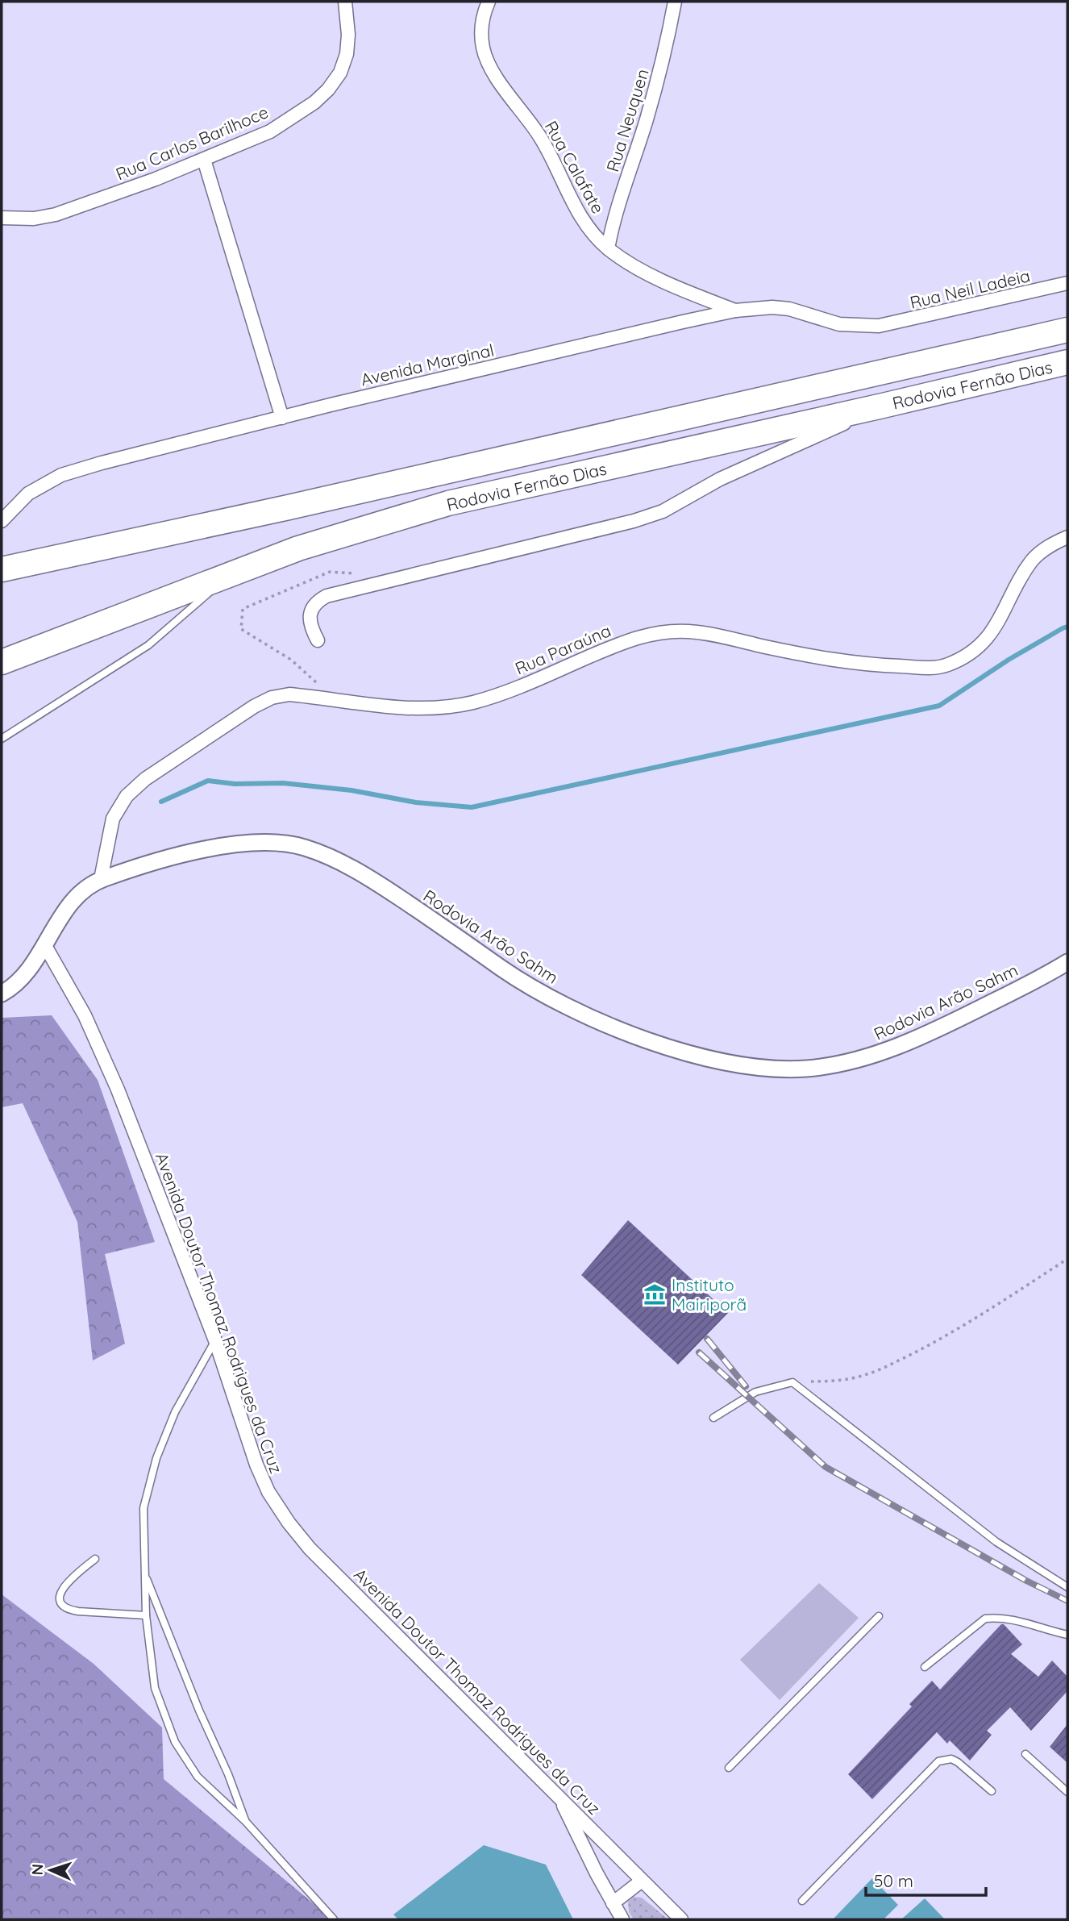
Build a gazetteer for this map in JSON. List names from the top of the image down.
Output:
{
  "streets": {
    "highway": ["Rodovia Fernão Dias"],
    "street": [
      "Rua Neuquen",
      "Rua Carlos Barilhoce",
      "Rua Calafate",
      "Rua Neil Ladeia",
      "Avenida Marginal",
      "Rua Paraúna",
      "Rodovia Arão Sahm",
      "Avenida Doutor Thomaz Rodrigues da Cruz"
    ]
  },
  "crossings": [
    ["Rua Neuquen", "Rua Calafate"],
    ["Rua Calafate", "Avenida Marginal"],
    ["Rua Neil Ladeia", "Avenida Marginal"],
    ["Rua Paraúna", "Rodovia Arão Sahm"],
    ["Rodovia Arão Sahm", "Avenida Doutor Thomaz Rodrigues da Cruz"]
  ],
  "places": {
    "museum": ["Instituto Mairiporã"]
  },
  "scale_bar": "50 m",
  "north": "left"
}
